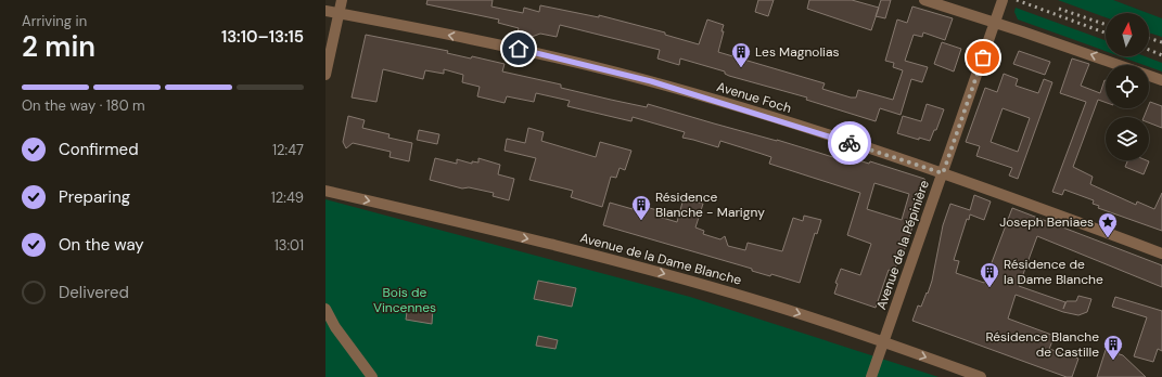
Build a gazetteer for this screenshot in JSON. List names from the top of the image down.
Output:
{
  "streets": {
    "street": ["Avenue Foch", "Avenue de la Pépinière", "Avenue de la Dame Blanche"]
  },
  "crossings": [
    ["Avenue Foch", "Avenue de la Pépinière"],
    ["Avenue de la Pépinière", "Avenue de la Dame Blanche"]
  ],
  "one_way": ["Avenue Foch", "Avenue de la Dame Blanche"],
  "parks": ["Bois de Vincennes"],
  "places": {
    "building": [
      "Les Magnolias",
      "Résidence Blanche - Marigny",
      "Résidence de la Dame Blanche",
      "Résidence Blanche de Castille"
    ],
    "place": ["Joseph Beniaes"]
  },
  "north": "top",
  "page": {
    "heading": ["2 min", "Arriving in", "13:10–13:15"],
    "bar": "On the way · 180 m",
    "list": [
      ["Confirmed", "12:47"],
      ["Preparing", "12:49"],
      ["On the way", "13:01"],
      "Delivered"
    ]
  }
}
